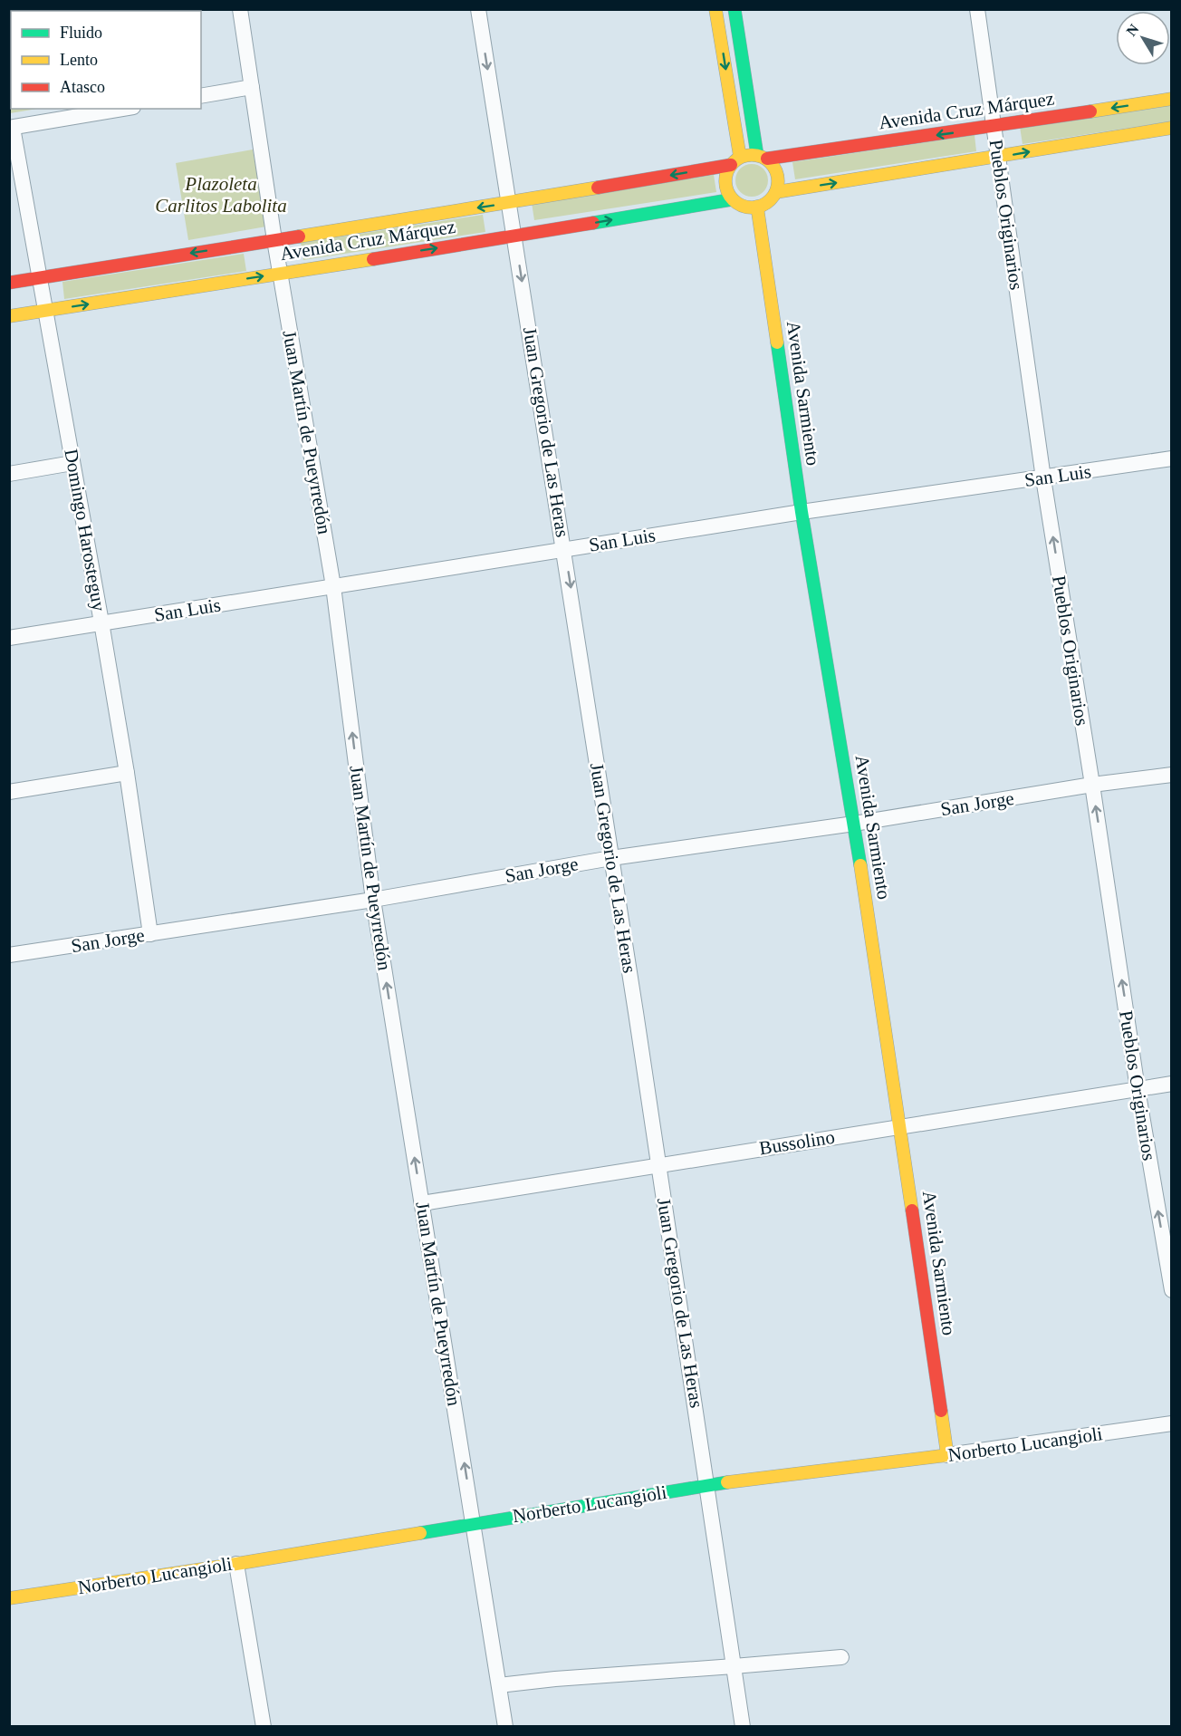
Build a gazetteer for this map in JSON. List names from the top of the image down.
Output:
{
  "streets": {
    "main road": ["Avenida Cruz Márquez", "Avenida Sarmiento", "Norberto Lucangioli"],
    "street": [
      "Pueblos Originarios",
      "Juan Martín de Pueyrredón",
      "Juan Gregorio de Las Heras",
      "San Luis",
      "Domingo Harosteguy",
      "San Jorge",
      "Bussolino"
    ]
  },
  "crossings": [
    ["Avenida Cruz Márquez", "Pueblos Originarios"],
    ["Avenida Cruz Márquez", "Avenida Sarmiento"],
    ["Avenida Cruz Márquez", "Juan Martín de Pueyrredón"],
    ["Avenida Cruz Márquez", "Juan Gregorio de Las Heras"],
    ["Avenida Cruz Márquez", "Domingo Harosteguy"],
    ["Pueblos Originarios", "San Luis"],
    ["Pueblos Originarios", "San Jorge"],
    ["Pueblos Originarios", "Bussolino"],
    ["Avenida Sarmiento", "San Luis"],
    ["Avenida Sarmiento", "San Jorge"],
    ["Avenida Sarmiento", "Bussolino"],
    ["Avenida Sarmiento", "Norberto Lucangioli"],
    ["Juan Martín de Pueyrredón", "San Luis"],
    ["Juan Martín de Pueyrredón", "San Jorge"],
    ["Juan Martín de Pueyrredón", "Bussolino"],
    ["Juan Martín de Pueyrredón", "Norberto Lucangioli"],
    ["Juan Gregorio de Las Heras", "San Luis"],
    ["Juan Gregorio de Las Heras", "San Jorge"],
    ["Juan Gregorio de Las Heras", "Bussolino"],
    ["Juan Gregorio de Las Heras", "Norberto Lucangioli"],
    ["San Luis", "Domingo Harosteguy"],
    ["Domingo Harosteguy", "San Jorge"]
  ],
  "one_way": ["Pueblos Originarios", "Juan Martín de Pueyrredón", "Juan Gregorio de Las Heras"],
  "parks": ["Plazoleta Carlitos Labolita"],
  "legend": ["Fluido", "Lento", "Atasco"],
  "north": "top left"
}
